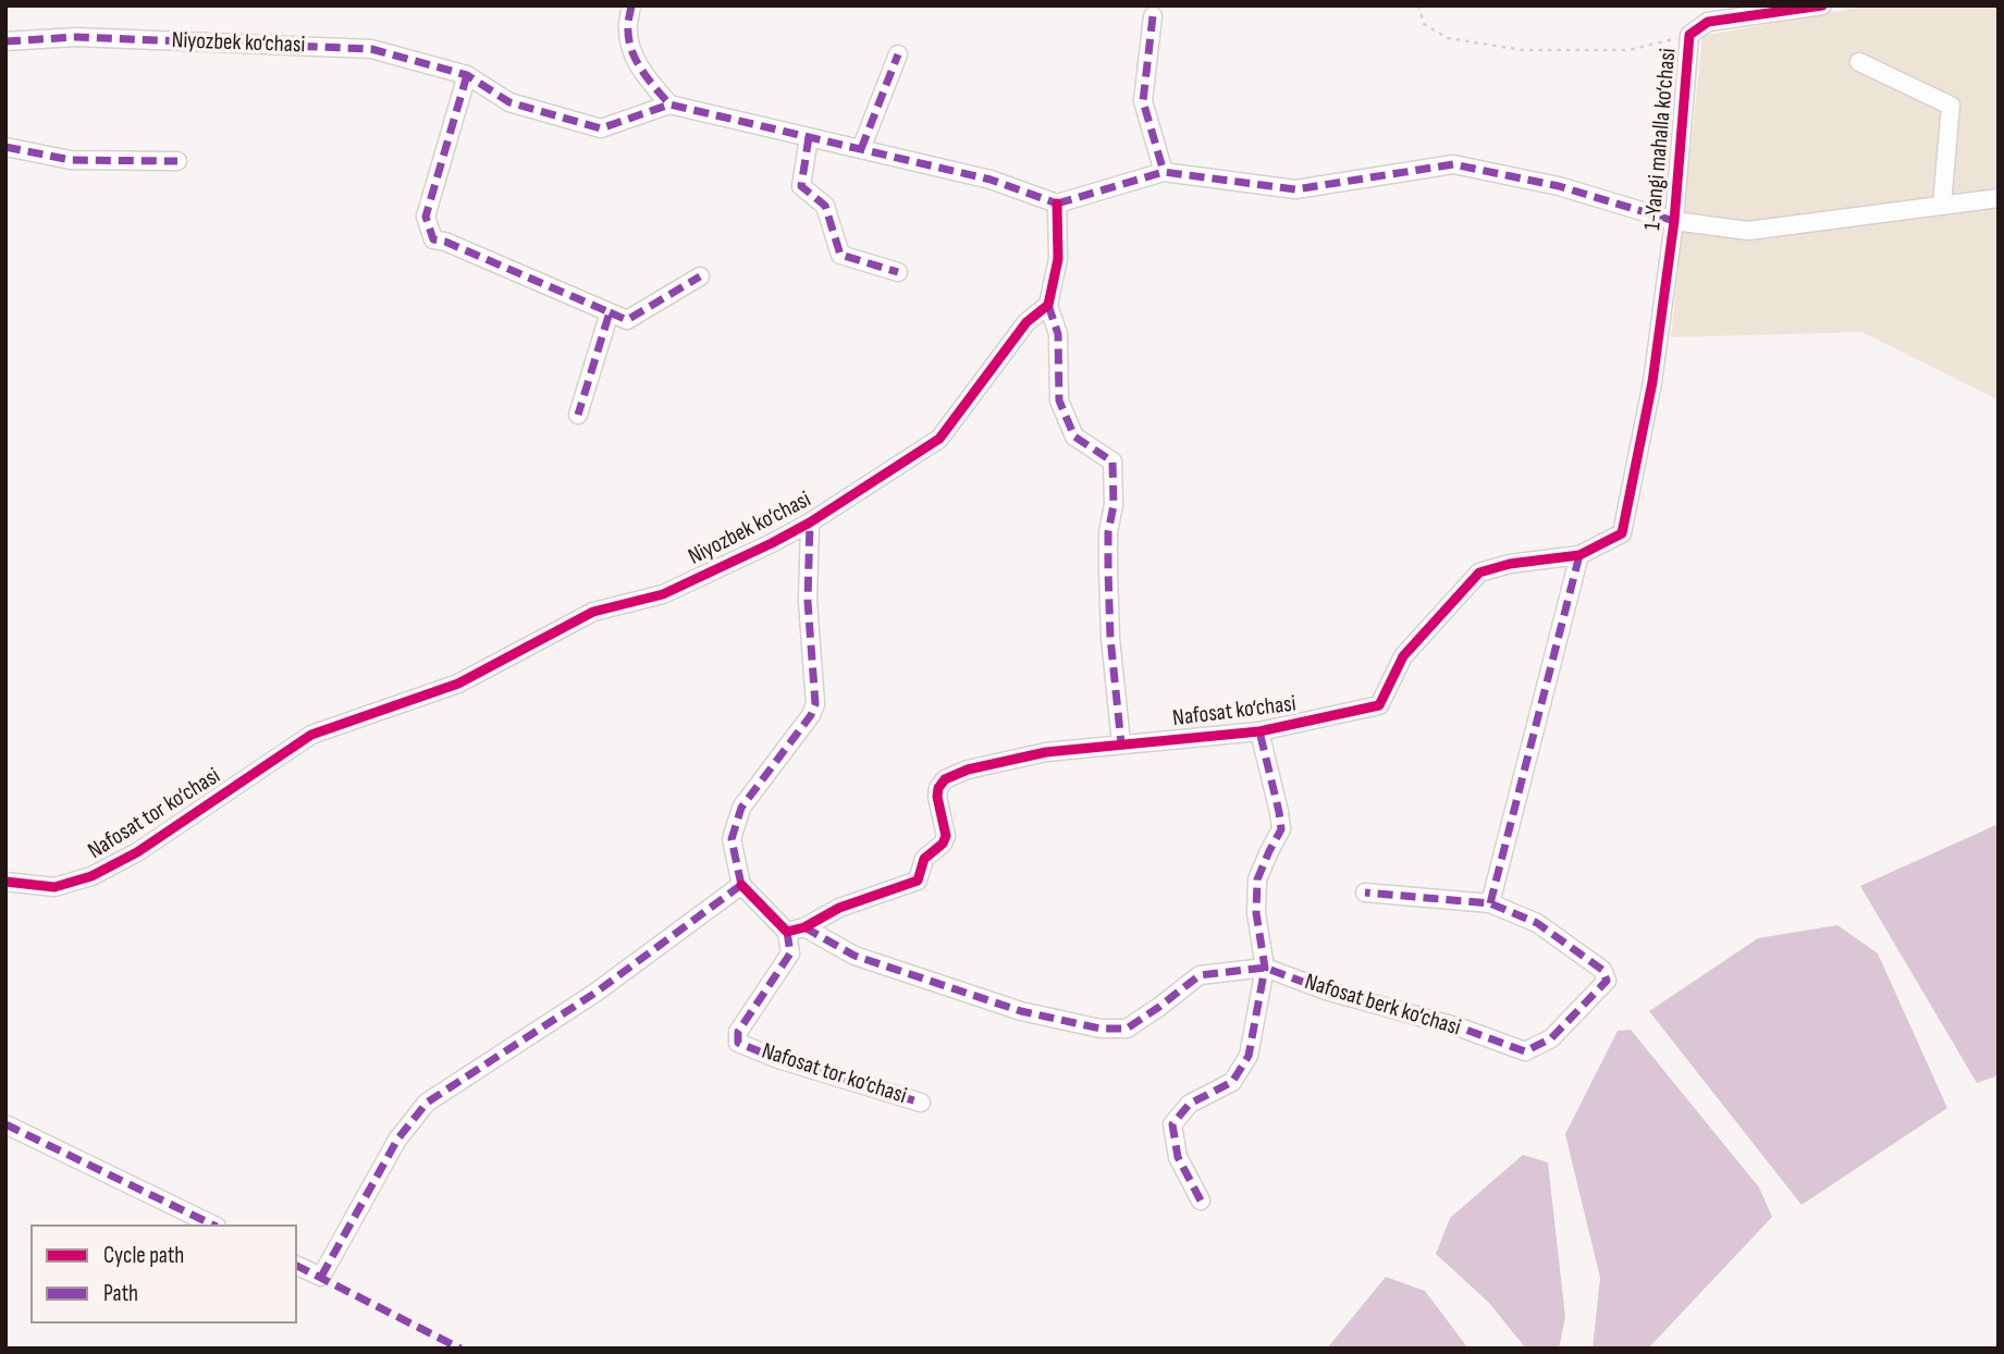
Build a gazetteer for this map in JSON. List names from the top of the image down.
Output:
{
  "streets": {
    "street": [
      "Niyozbek ko‘chasi",
      "1-Yangi mahalla ko‘chasi",
      "Nafosat ko‘chasi",
      "Nafosat tor ko‘chasi",
      "Nafosat berk ko‘chasi"
    ]
  },
  "crossings": [
    ["Niyozbek ko‘chasi", "Nafosat tor ko‘chasi"],
    ["1-Yangi mahalla ko‘chasi", "Nafosat ko‘chasi"],
    ["Nafosat ko‘chasi", "Nafosat tor ko‘chasi"],
    ["Nafosat ko‘chasi", "Nafosat berk ko‘chasi"]
  ],
  "legend": ["Cycle path", "Path"]
}
